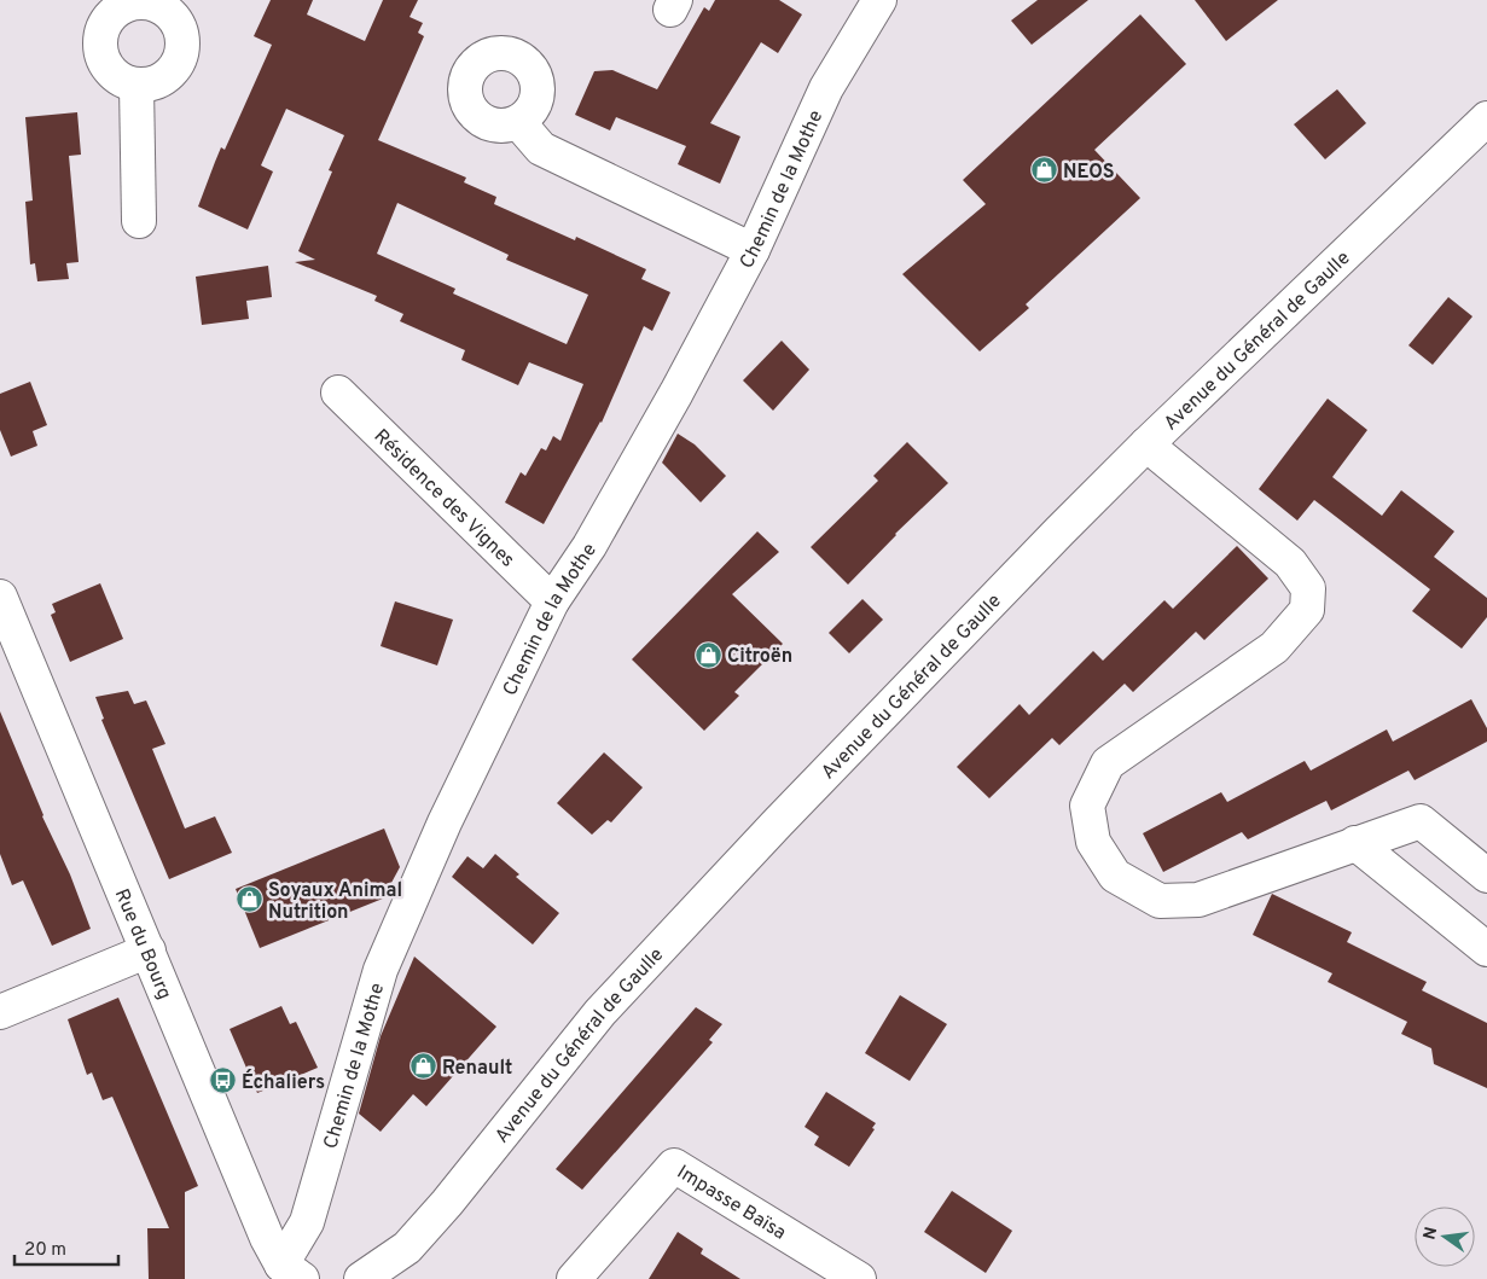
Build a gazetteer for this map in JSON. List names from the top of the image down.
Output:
{
  "streets": {
    "street": [
      "Chemin de la Mothe",
      "Avenue du Général de Gaulle",
      "Résidence des Vignes",
      "Rue du Bourg",
      "Impasse Baïsa"
    ]
  },
  "crossings": [
    ["Chemin de la Mothe", "Résidence des Vignes"],
    ["Chemin de la Mothe", "Rue du Bourg"]
  ],
  "places": {
    "shop": [
      "NEOS",
      "Citroën",
      "Soyaux Animal Nutrition",
      "Renault"
    ],
    "bus stop": ["Échaliers"]
  },
  "scale_bar": "20 m",
  "north": "left"
}
